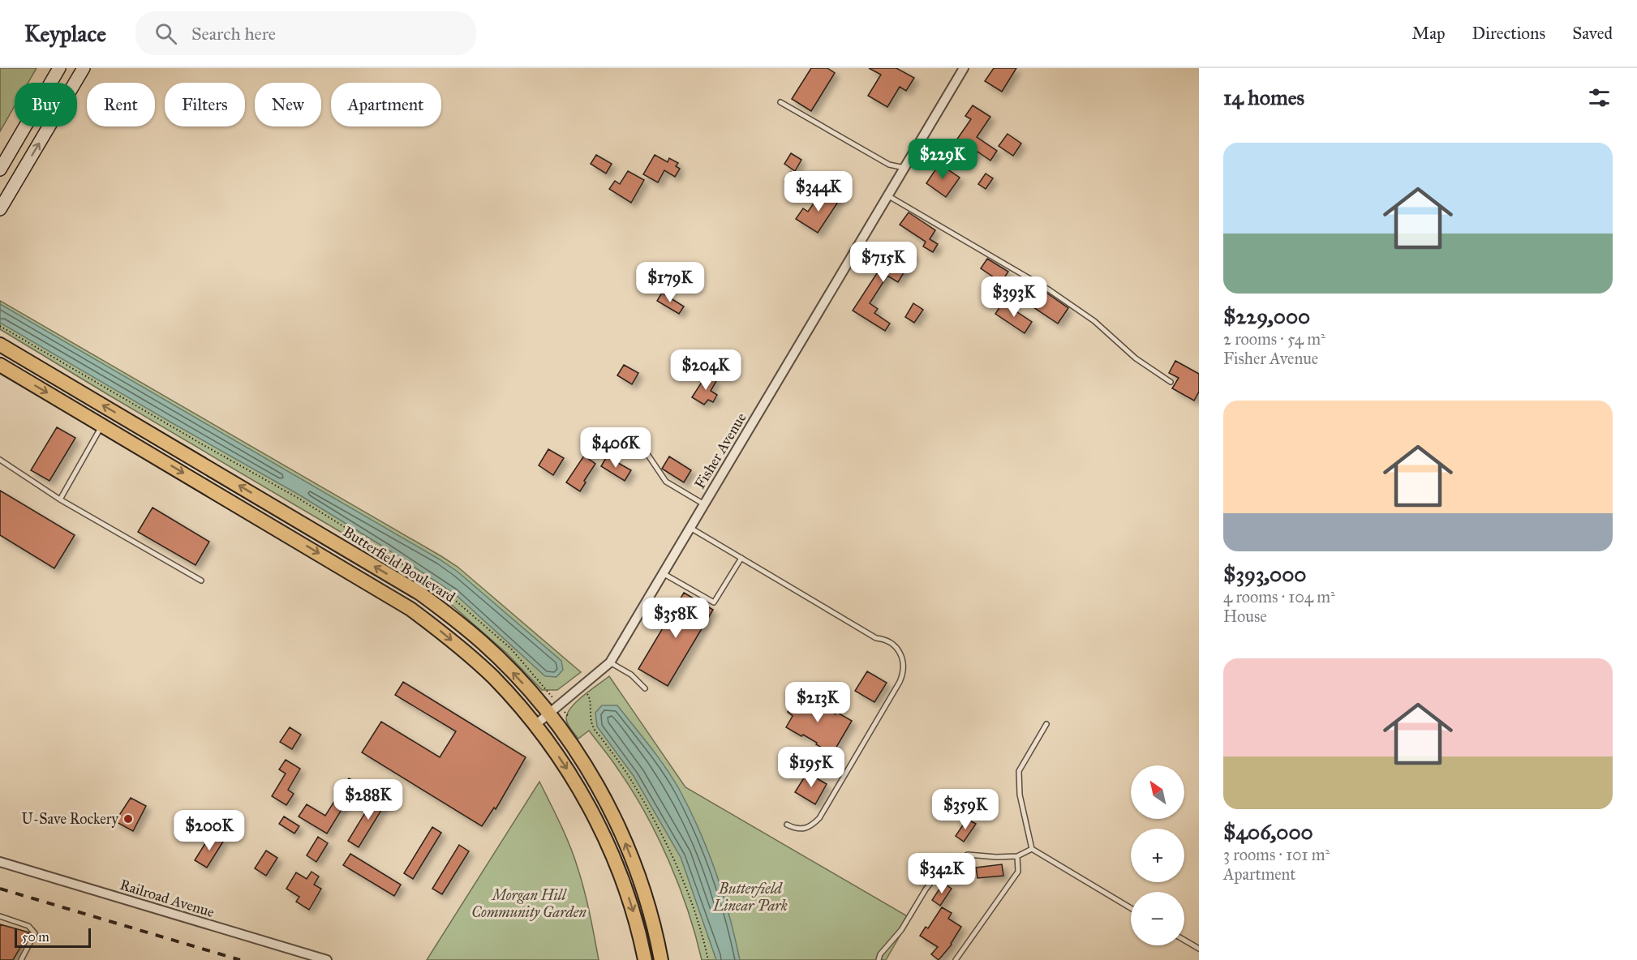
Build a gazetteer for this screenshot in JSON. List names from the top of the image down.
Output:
{
  "streets": {
    "main road": ["Butterfield Boulevard"],
    "street": ["Fisher Avenue", "Railroad Avenue"]
  },
  "crossings": [
    ["Fisher Avenue", "Butterfield Boulevard"]
  ],
  "parks": ["Butterfield Linear Park", "Morgan Hill Community Garden"],
  "places": ["U-Save Rockery"],
  "scale_bar": "50 m",
  "north": "top left",
  "page": {
    "header": "Keyplace",
    "search": "Search here",
    "nav": ["Map", "Directions", "Saved"],
    "heading": "14 homes",
    "chip": [
      "Buy",
      "Rent",
      "Filters",
      "New",
      "Apartment"
    ],
    "list": [
      {
        "name": "$229,000",
        "note": "2 rooms · 54 m² · Fisher Avenue"
      },
      {
        "name": "$393,000",
        "note": "4 rooms · 104 m² · House"
      },
      {
        "name": "$406,000",
        "note": "3 rooms · 101 m² · Apartment"
      }
    ],
    "price": [
      "$229K",
      "$344K",
      "$715K",
      "$179K",
      "$393K",
      "$204K",
      "$406K",
      "$358K",
      "$213K",
      "$195K",
      "$288K",
      "$359K",
      "$200K",
      "$342K"
    ],
    "map_buttons": ["+", "−"],
    "scale": "50 m"
  }
}
